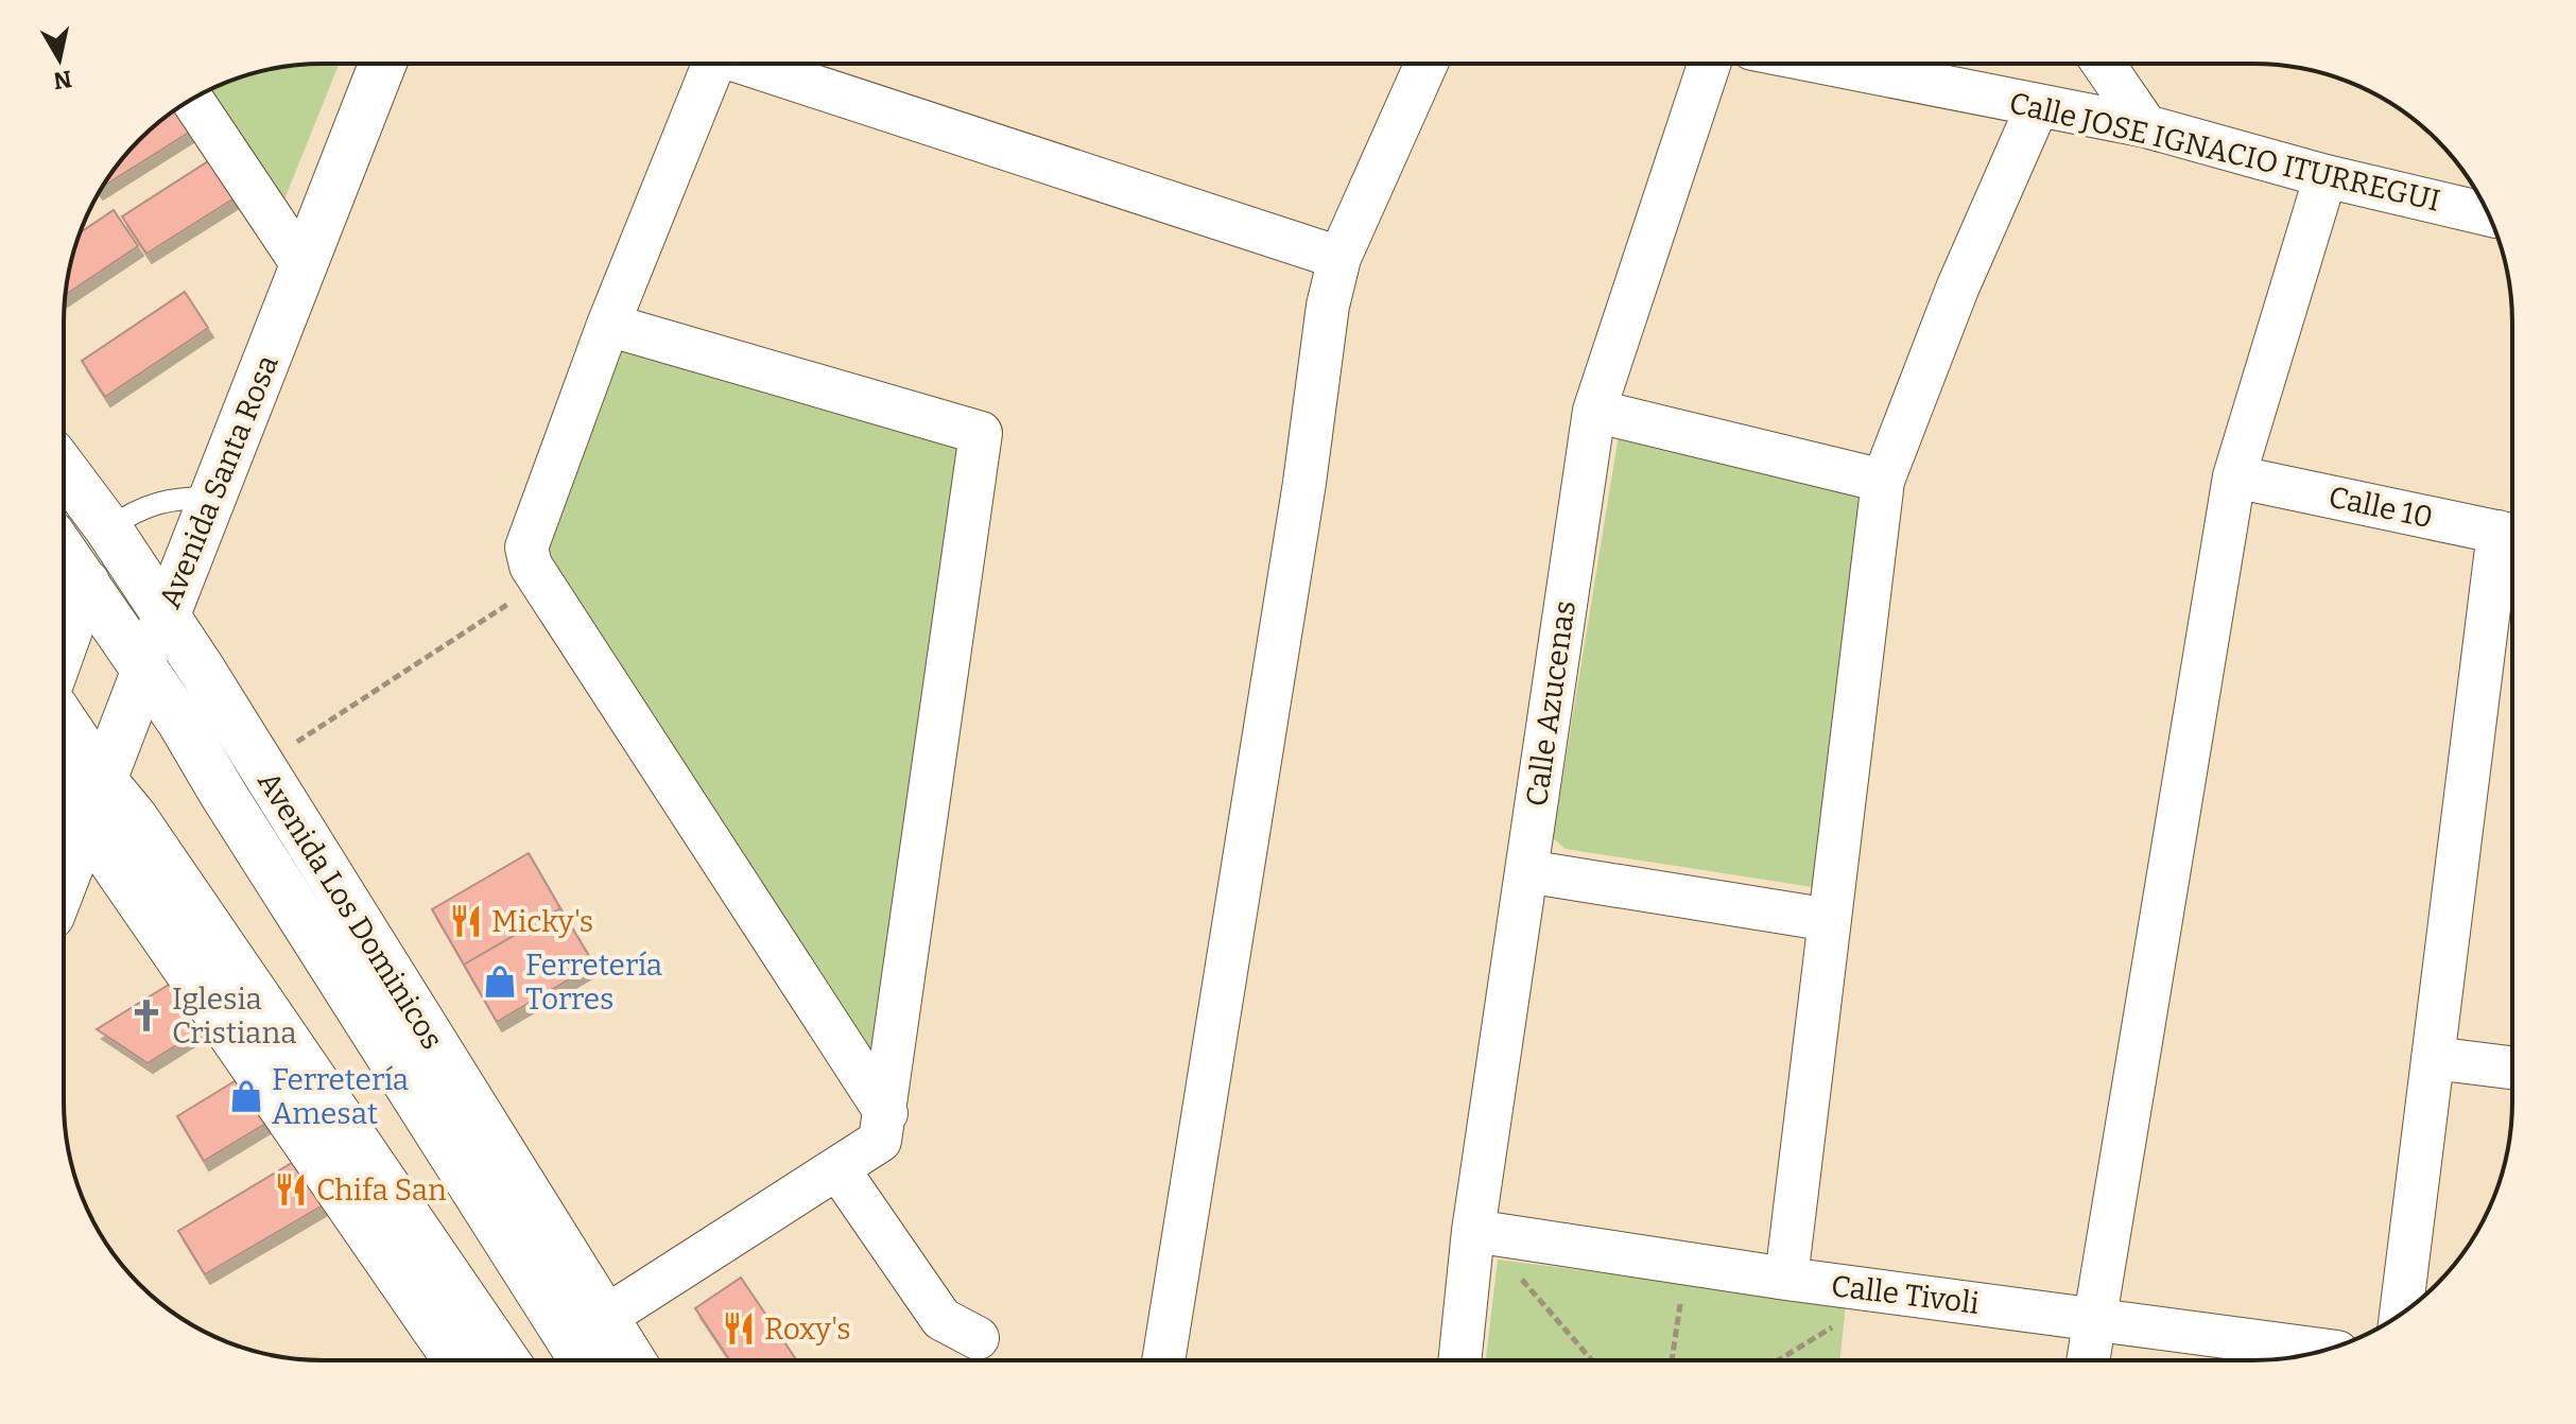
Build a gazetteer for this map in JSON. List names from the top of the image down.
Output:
{
  "streets": {
    "street": [
      "Calle JOSE IGNACIO ITURREGUI",
      "Avenida Santa Rosa",
      "Calle 10",
      "Calle Azucenas",
      "Avenida Los Dominicos",
      "Calle Tivoli"
    ]
  },
  "crossings": [
    ["Avenida Santa Rosa", "Avenida Los Dominicos"],
    ["Calle Azucenas", "Calle Tivoli"]
  ],
  "places": {
    "restaurant": ["Micky's", "Chifa San", "Roxy's"],
    "shop": ["Ferretería Torres", "Ferretería Amesat"],
    "church": ["Iglesia Cristiana"]
  },
  "north": "bottom"
}
